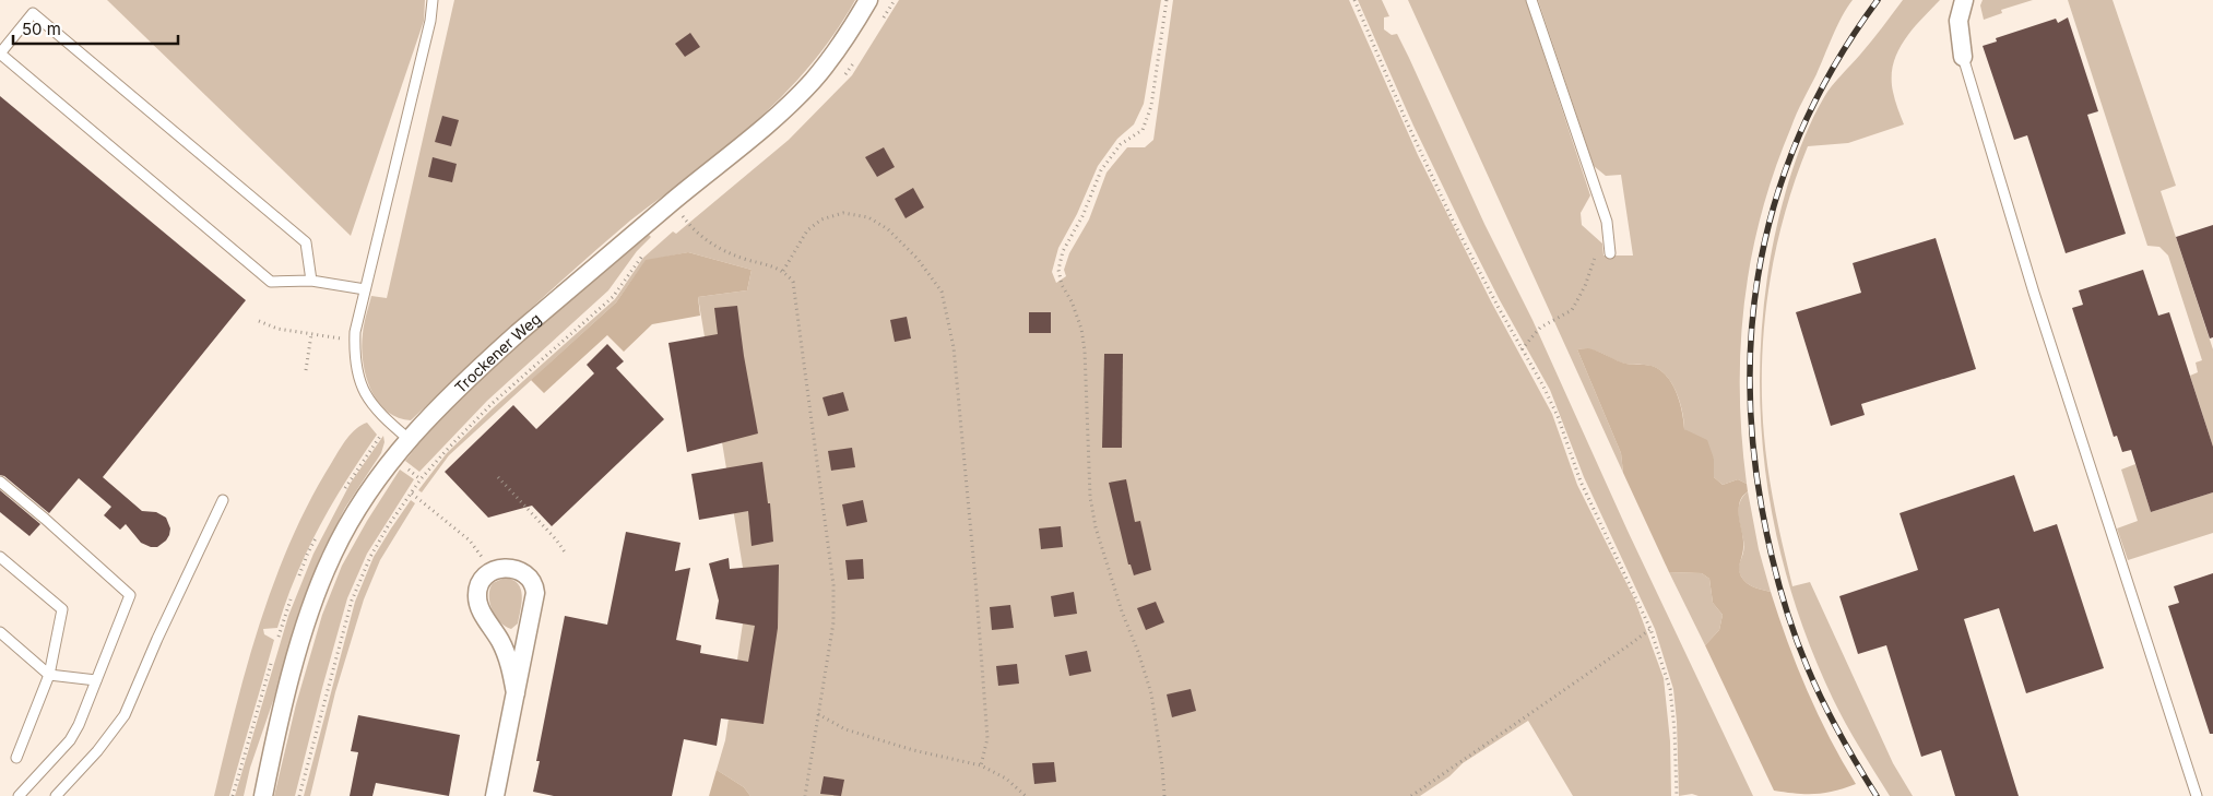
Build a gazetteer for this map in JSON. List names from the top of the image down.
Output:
{
  "streets": {
    "street": ["Trockener Weg"]
  },
  "scale_bar": "50 m"
}
